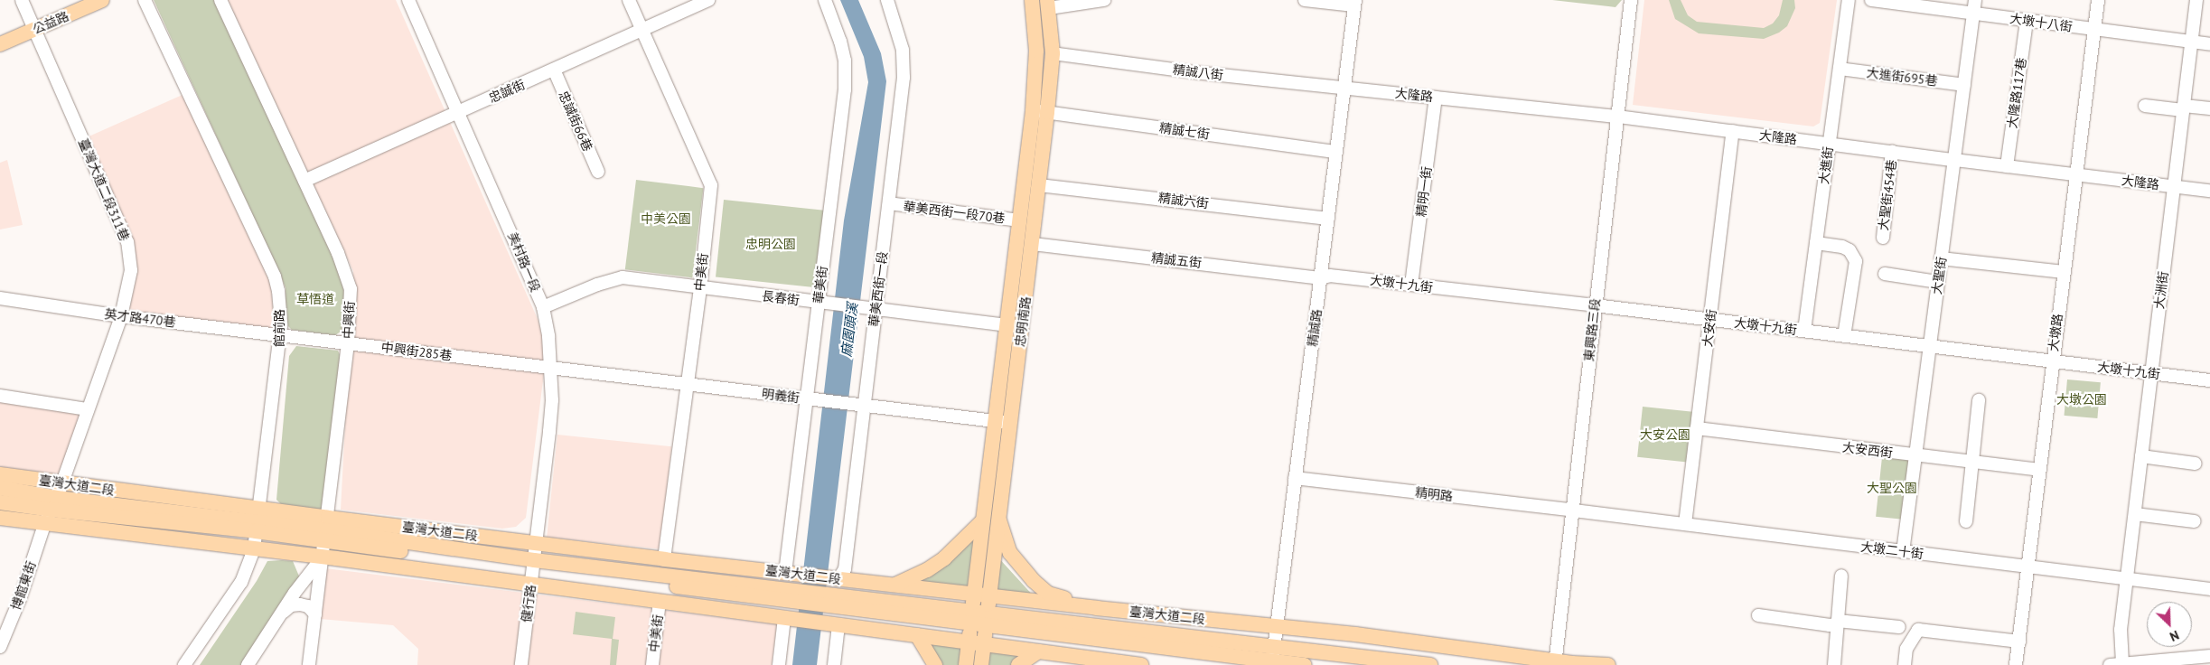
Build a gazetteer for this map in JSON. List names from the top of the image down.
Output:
{
  "streets": {
    "main road": ["公益路", "忠明南路", "臺灣大道二段"],
    "street": [
      "大墩十八街",
      "精誠八街",
      "大進街695巷",
      "忠誠街",
      "大隆路117巷",
      "大隆路",
      "忠誠街66巷",
      "精誠七街",
      "大進街",
      "臺灣大道二段311巷",
      "精明一街",
      "大聖街454巷",
      "精誠六街",
      "華美西街一段70巷",
      "精誠五街",
      "美村路一段",
      "中美街",
      "大聖街",
      "大墩十九街",
      "華美街",
      "華美西街一段",
      "大洲街",
      "長春街",
      "英才路470巷",
      "中興街",
      "館前路",
      "精誠路",
      "大安街",
      "東興路三段",
      "大墩路",
      "中興街285巷",
      "明義街",
      "大安西街",
      "精明路",
      "大墩二十街",
      "博館東街",
      "健行路"
    ]
  },
  "crossings": [
    ["公益路", "臺灣大道二段311巷"],
    ["大墩十八街", "大隆路117巷"],
    ["大墩十八街", "大聖街"],
    ["大墩十八街", "大洲街"],
    ["大墩十八街", "大墩路"],
    ["精誠八街", "大隆路"],
    ["精誠八街", "忠明南路"],
    ["精誠八街", "精誠路"],
    ["大進街695巷", "大進街"],
    ["大進街695巷", "大聖街"],
    ["忠誠街", "忠誠街66巷"],
    ["忠誠街", "美村路一段"],
    ["忠誠街", "中美街"],
    ["忠誠街", "中興街"],
    ["大隆路117巷", "大隆路"],
    ["大隆路", "大進街"],
    ["大隆路", "精明一街"],
    ["大隆路", "大聖街454巷"],
    ["大隆路", "大聖街"],
    ["大隆路", "大洲街"],
    ["大隆路", "精誠路"],
    ["大隆路", "大安街"],
    ["大隆路", "東興路三段"],
    ["大隆路", "大墩路"],
    ["精誠七街", "忠明南路"],
    ["精誠七街", "精誠路"],
    ["大進街", "大墩十九街"],
    ["臺灣大道二段311巷", "英才路470巷"],
    ["臺灣大道二段311巷", "臺灣大道二段"],
    ["臺灣大道二段311巷", "博館東街"],
    ["精明一街", "大墩十九街"],
    ["精誠六街", "忠明南路"],
    ["精誠六街", "精誠路"],
    ["華美西街一段70巷", "華美西街一段"],
    ["華美西街一段70巷", "忠明南路"],
    ["精誠五街", "大墩十九街"],
    ["精誠五街", "忠明南路"],
    ["精誠五街", "精誠路"],
    ["美村路一段", "長春街"],
    ["美村路一段", "中興街285巷"],
    ["美村路一段", "明義街"],
    ["美村路一段", "臺灣大道二段"],
    ["美村路一段", "健行路"],
    ["中美街", "長春街"],
    ["中美街", "明義街"],
    ["中美街", "臺灣大道二段"],
    ["大聖街", "大墩十九街"],
    ["大聖街", "大安西街"],
    ["大聖街", "大墩二十街"],
    ["大墩十九街", "大洲街"],
    ["大墩十九街", "精誠路"],
    ["大墩十九街", "大安街"],
    ["大墩十九街", "東興路三段"],
    ["大墩十九街", "大墩路"],
    ["華美街", "長春街"],
    ["華美街", "明義街"],
    ["華美街", "臺灣大道二段"],
    ["華美西街一段", "長春街"],
    ["華美西街一段", "明義街"],
    ["華美西街一段", "臺灣大道二段"],
    ["大洲街", "大墩二十街"],
    ["長春街", "忠明南路"],
    ["英才路470巷", "館前路"],
    ["英才路470巷", "中興街285巷"],
    ["中興街", "中興街285巷"],
    ["中興街", "臺灣大道二段"],
    ["忠明南路", "明義街"],
    ["忠明南路", "臺灣大道二段"],
    ["館前路", "中興街285巷"],
    ["館前路", "臺灣大道二段"],
    ["精誠路", "臺灣大道二段"],
    ["精誠路", "精明路"],
    ["大安街", "大安西街"],
    ["大安街", "大墩二十街"],
    ["東興路三段", "臺灣大道二段"],
    ["東興路三段", "精明路"],
    ["東興路三段", "大墩二十街"],
    ["大墩路", "大安西街"],
    ["大墩路", "大墩二十街"],
    ["中興街285巷", "明義街"],
    ["臺灣大道二段", "博館東街"],
    ["臺灣大道二段", "健行路"],
    ["精明路", "大墩二十街"]
  ],
  "water": ["麻園頭溪"],
  "parks": [
    "中美公園",
    "忠明公園",
    "草悟道",
    "大墩公園",
    "大安公園",
    "大聖公園"
  ],
  "north": "bottom right"
}
